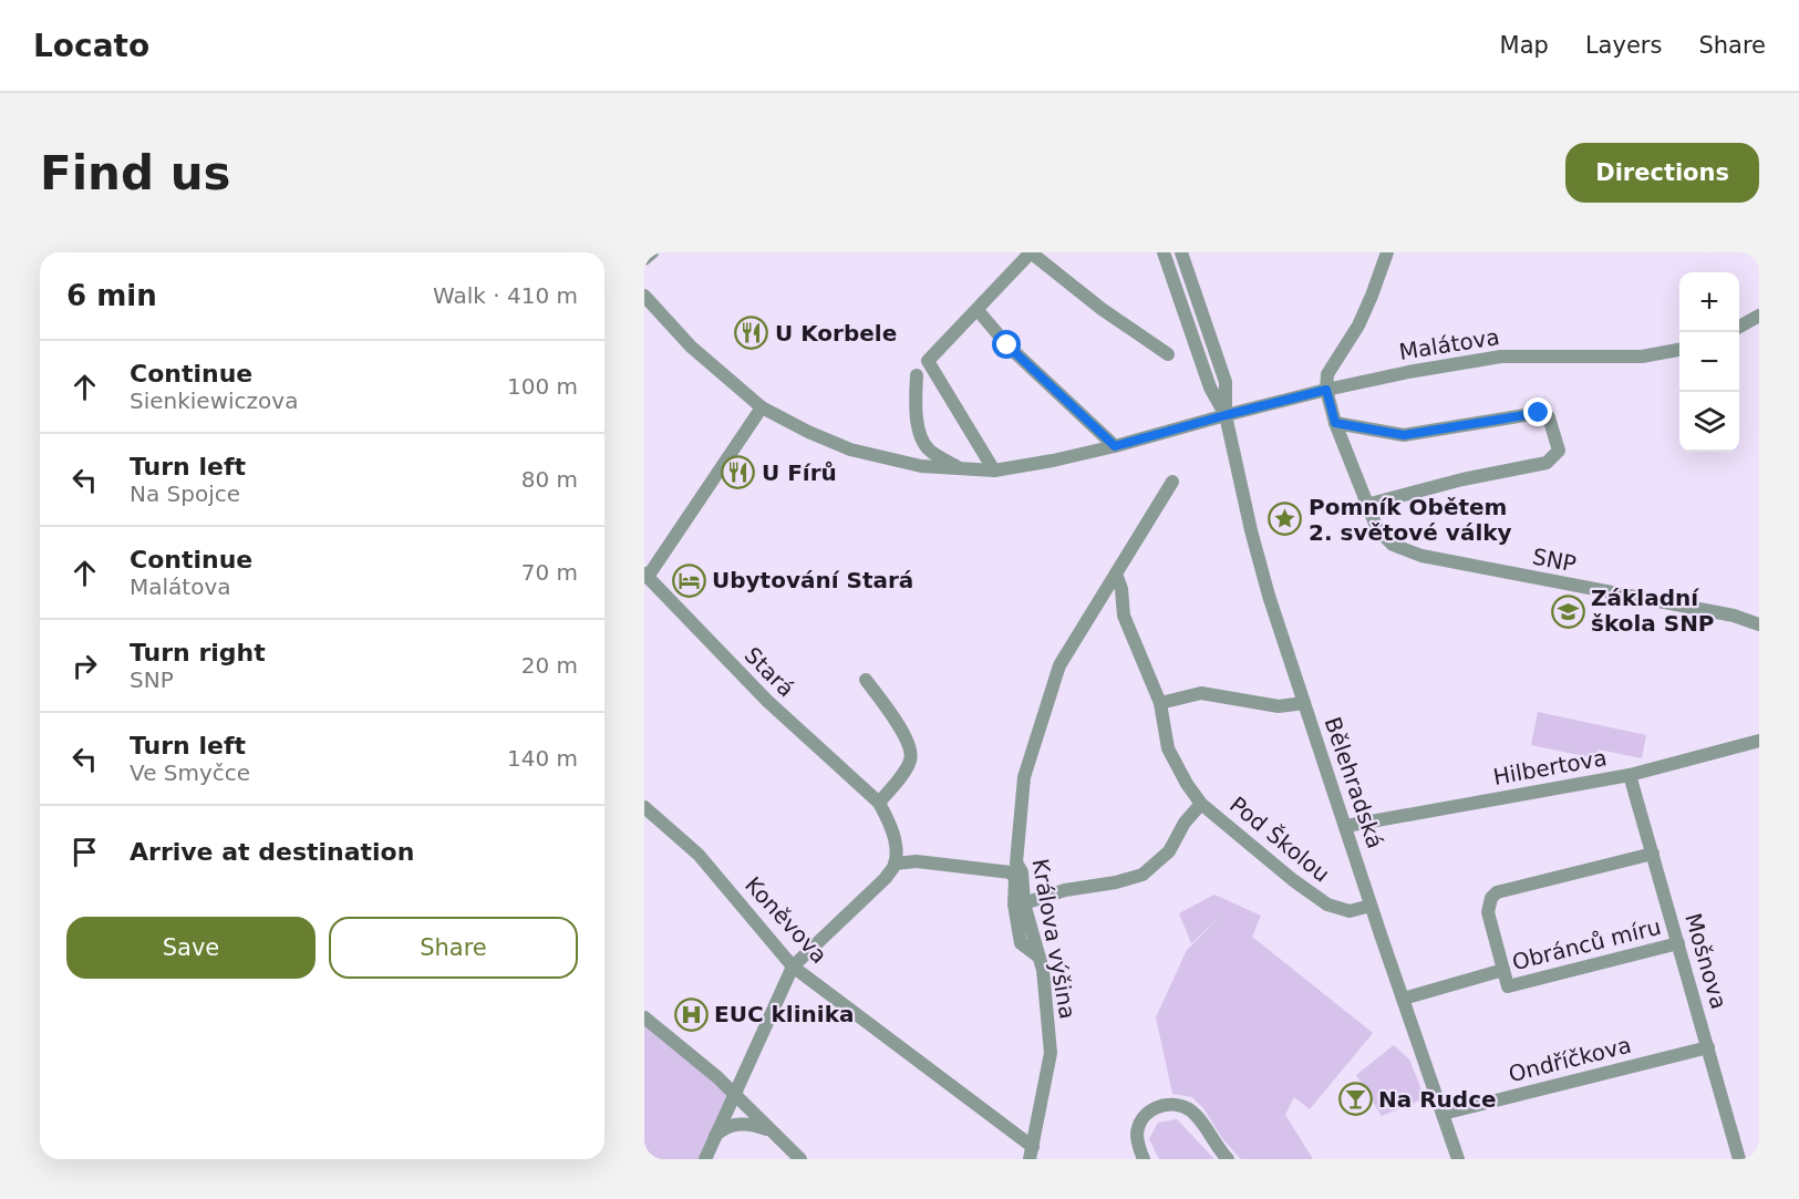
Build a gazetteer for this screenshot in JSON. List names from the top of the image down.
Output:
{
  "streets": {
    "street": [
      "Malátova",
      "SNP",
      "Stará",
      "Hilbertova",
      "Bělehradská",
      "Pod Školou",
      "Koněvova",
      "Králova výšina",
      "Obránců míru",
      "Mošnova",
      "Ondříčkova"
    ]
  },
  "crossings": [
    ["Malátova", "SNP"],
    ["Malátova", "Stará"],
    ["Malátova", "Bělehradská"],
    ["Hilbertova", "Bělehradská"],
    ["Hilbertova", "Mošnova"],
    ["Bělehradská", "Pod Školou"],
    ["Bělehradská", "Obránců míru"],
    ["Bělehradská", "Ondříčkova"],
    ["Pod Školou", "Králova výšina"],
    ["Koněvova", "Králova výšina"],
    ["Obránců míru", "Mošnova"],
    ["Mošnova", "Ondříčkova"]
  ],
  "places": {
    "restaurant": ["U Korbele", "U Fírů"],
    "place": ["Pomník Obětem 2. světové války"],
    "hotel": ["Ubytování Stará"],
    "school or university": ["Základní škola SNP"],
    "hospital": ["EUC klinika"],
    "bar": ["Na Rudce"]
  },
  "page": {
    "header": "Locato",
    "nav": ["Map", "Layers", "Share"],
    "buttons": [
      "Directions",
      ["Save", "Share"]
    ],
    "title": "Find us",
    "heading": ["6 min", "Walk · 410 m"],
    "map_buttons": ["+", "−"],
    "list": [
      ["Continue", "Sienkiewiczova", "100 m"],
      ["Turn left", "Na Spojce", "80 m"],
      ["Continue", "Malátova", "70 m"],
      ["Turn right", "SNP", "20 m"],
      ["Turn left", "Ve Smyčce", "140 m"],
      "Arrive at destination"
    ]
  }
}
